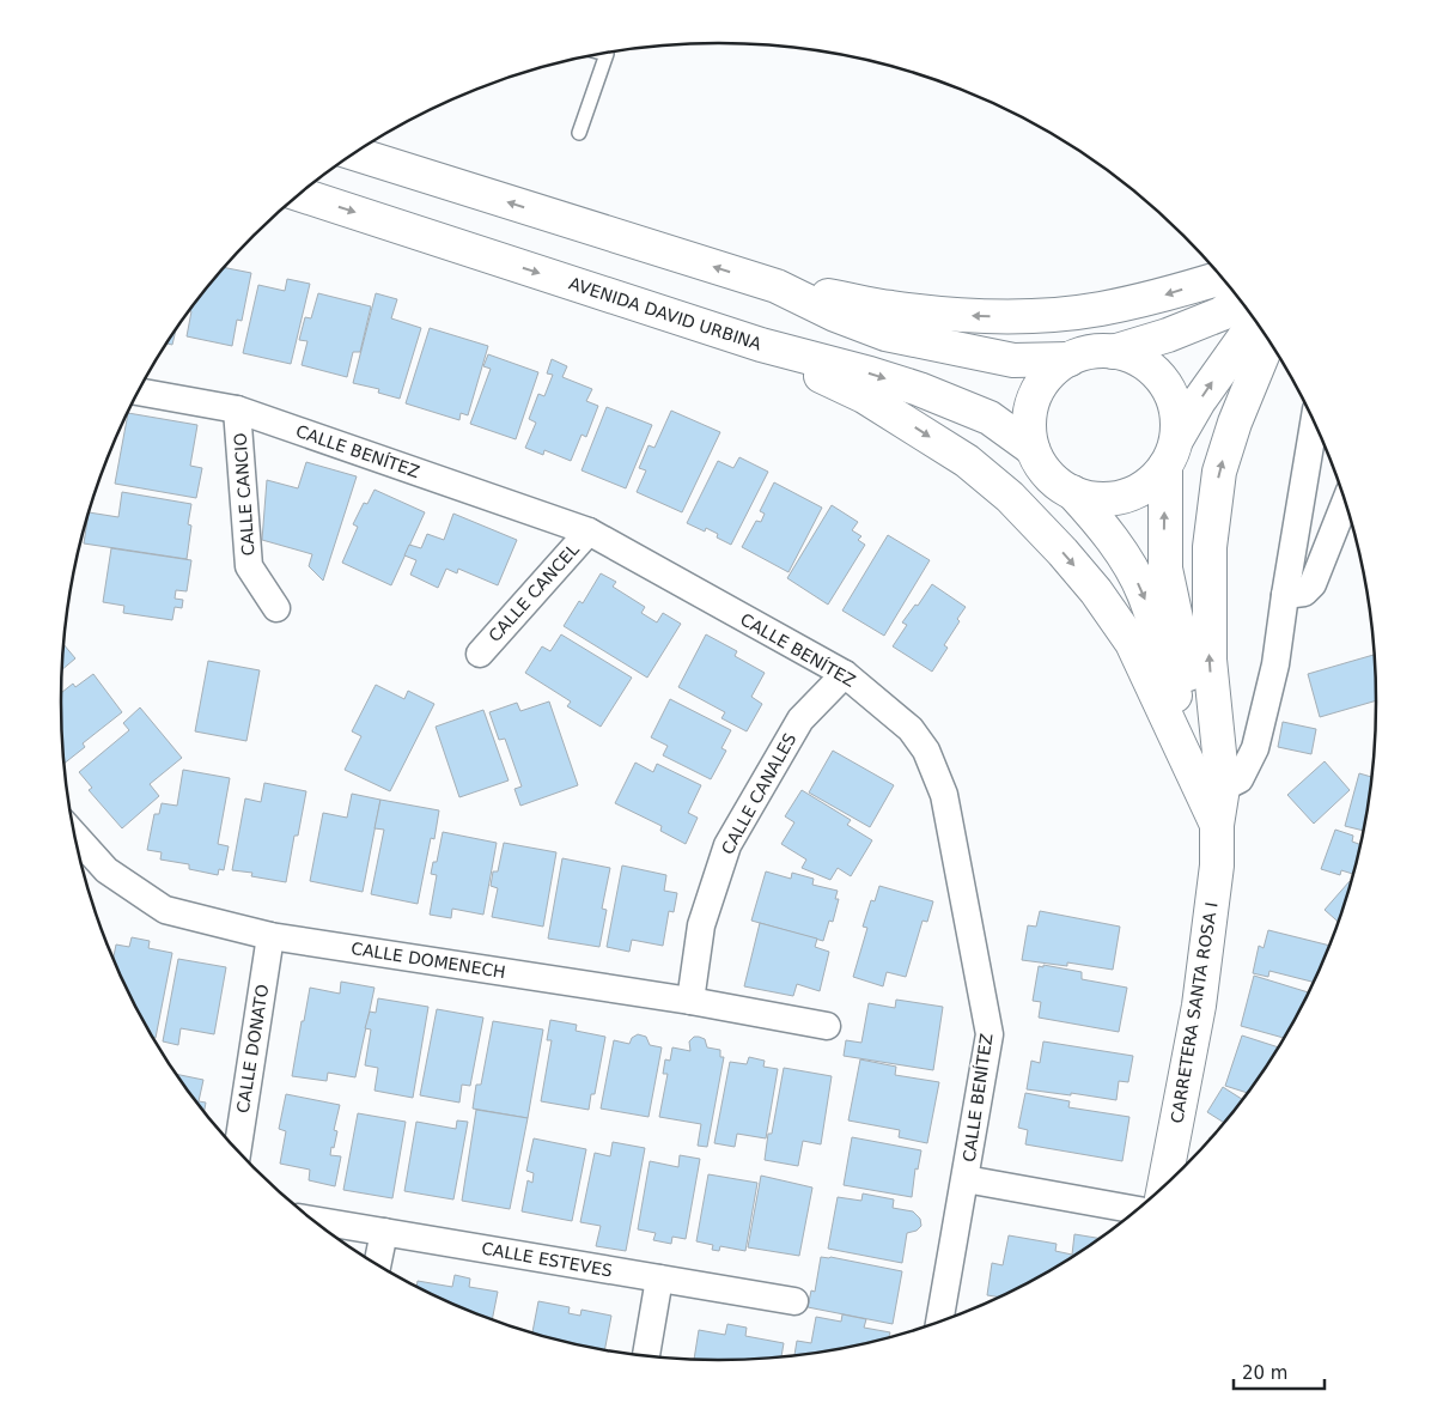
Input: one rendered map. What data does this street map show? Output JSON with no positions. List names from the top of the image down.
{
  "streets": {
    "street": [
      "AVENIDA DAVID URBINA",
      "CALLE BENÍTEZ",
      "CALLE CANCIO",
      "CALLE CANCEL",
      "CALLE CANALES",
      "CALLE DOMENECH",
      "CARRETERA SANTA ROSA I",
      "CALLE DONATO",
      "CALLE ESTEVES"
    ]
  },
  "crossings": [
    ["AVENIDA DAVID URBINA", "CARRETERA SANTA ROSA I"],
    ["CALLE BENÍTEZ", "CALLE CANCIO"],
    ["CALLE BENÍTEZ", "CALLE CANCEL"],
    ["CALLE BENÍTEZ", "CALLE CANALES"],
    ["CALLE CANALES", "CALLE DOMENECH"],
    ["CALLE DOMENECH", "CALLE DONATO"]
  ],
  "scale_bar": "20 m"
}
